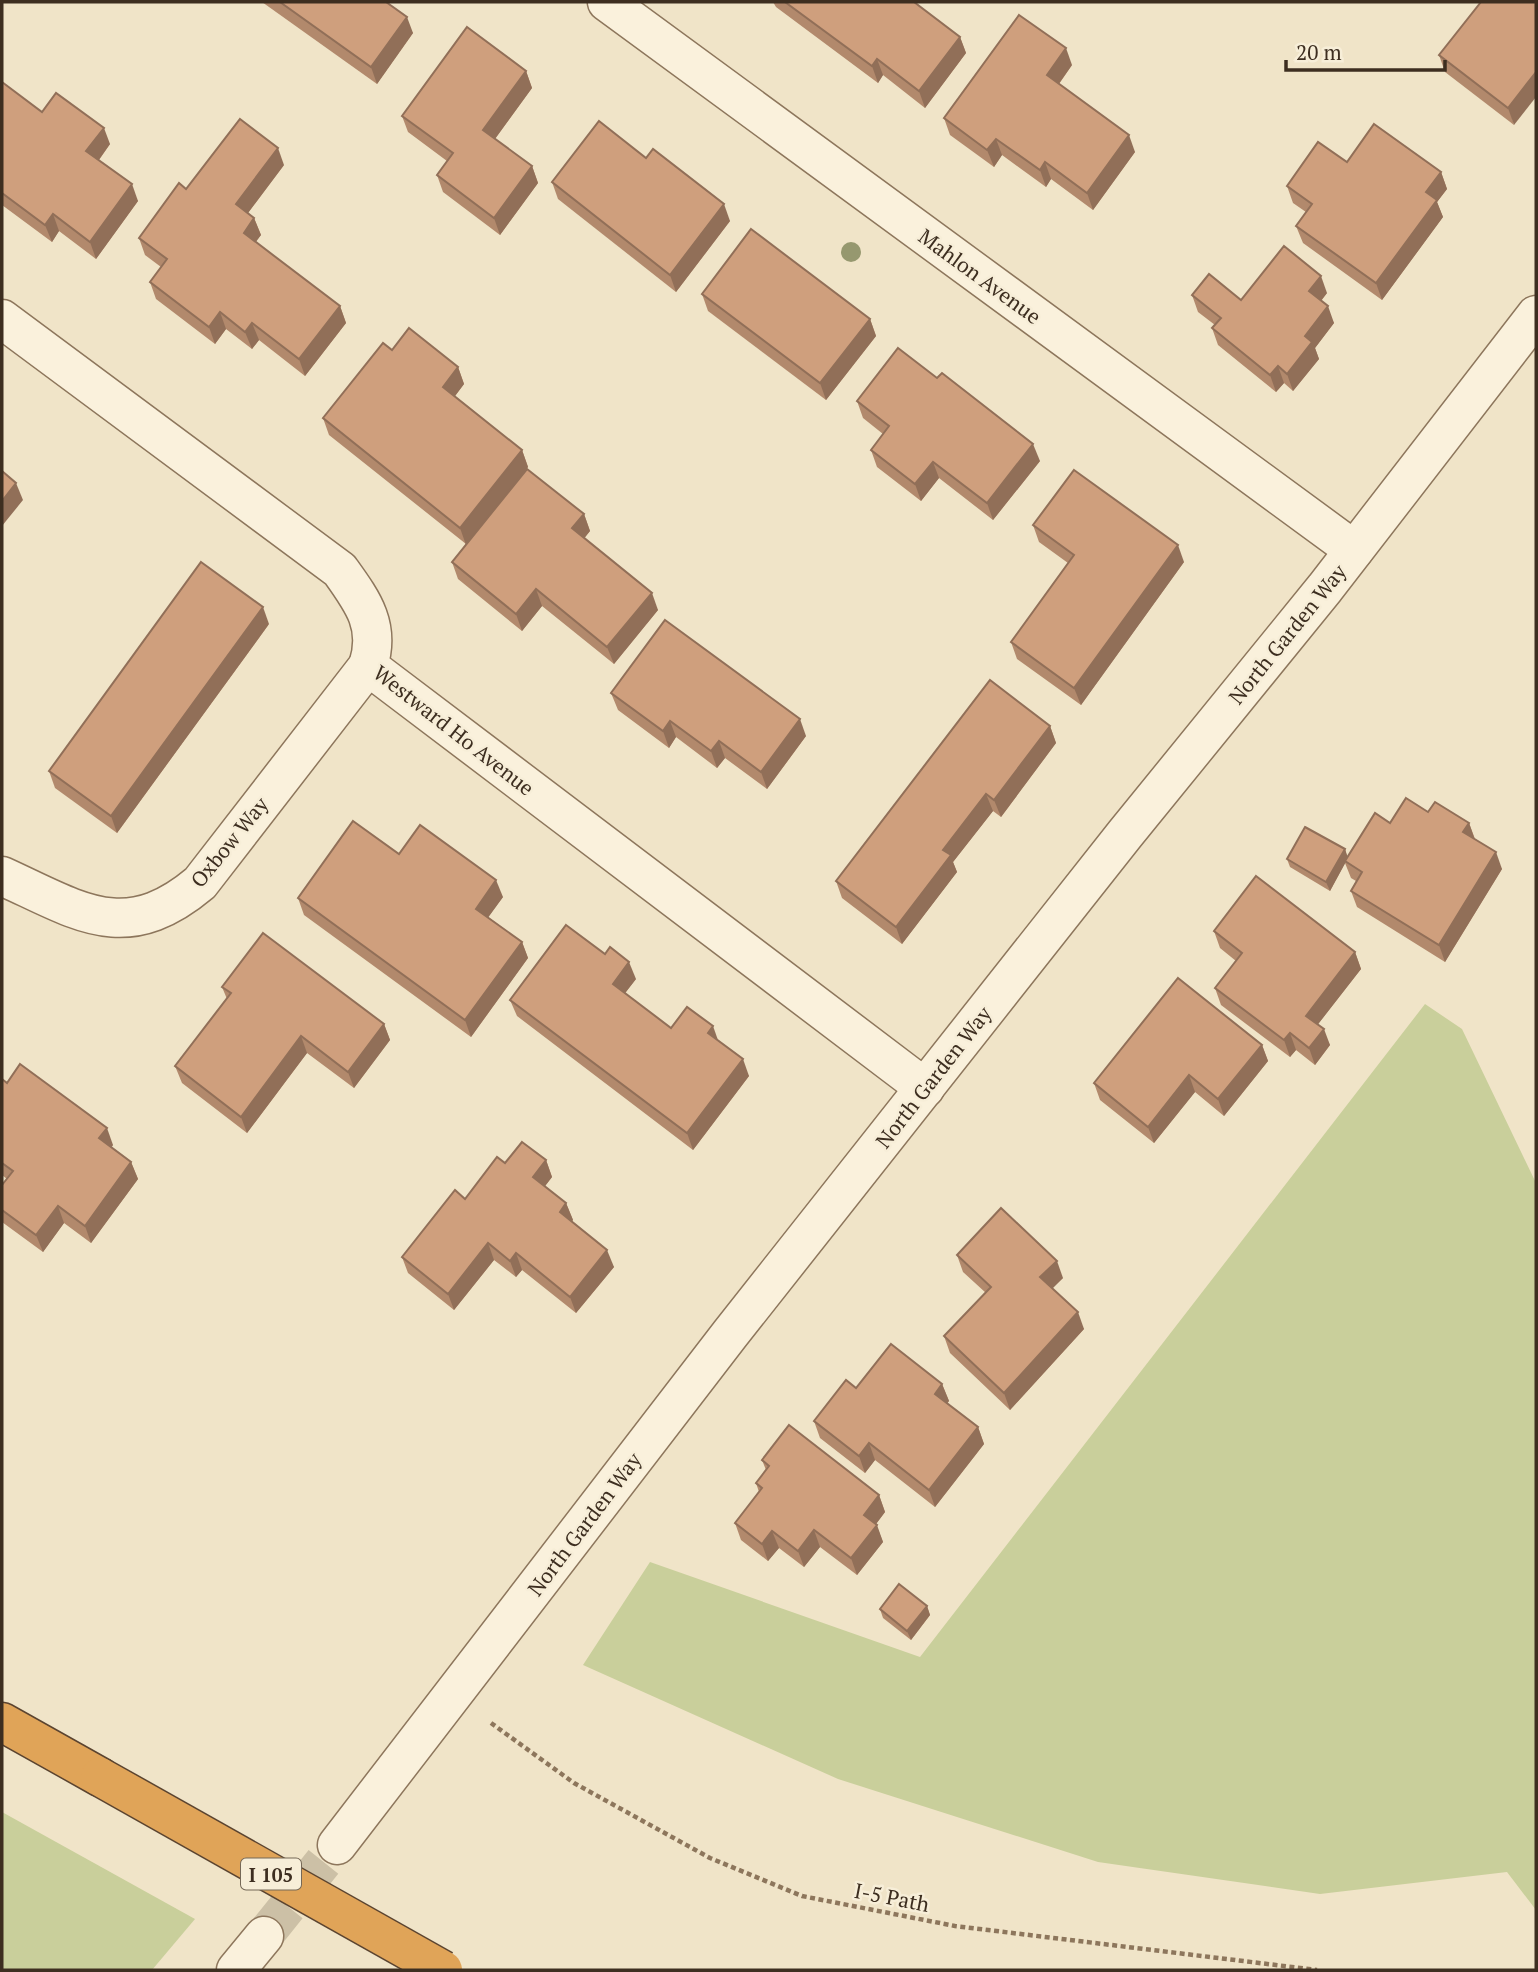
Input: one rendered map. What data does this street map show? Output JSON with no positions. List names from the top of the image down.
{
  "streets": {
    "highway": ["I 105"],
    "street": [
      "Mahlon Avenue",
      "North Garden Way",
      "Westward Ho Avenue",
      "Oxbow Way"
    ],
    "path": ["I-5 Path"]
  },
  "crossings": [
    ["Mahlon Avenue", "North Garden Way"],
    ["North Garden Way", "Westward Ho Avenue"],
    ["Westward Ho Avenue", "Oxbow Way"]
  ],
  "scale_bar": "20 m"
}
